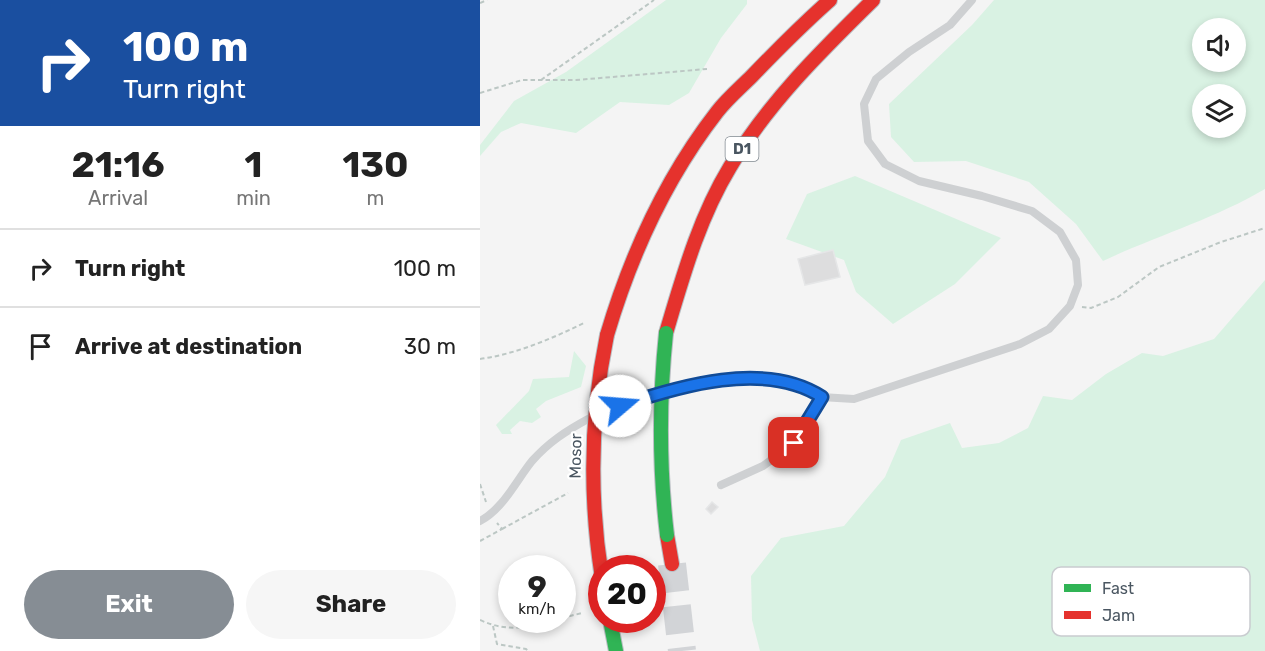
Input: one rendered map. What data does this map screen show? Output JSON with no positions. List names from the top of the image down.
{
  "streets": {
    "highway": ["D1", "Mosor"]
  },
  "legend": ["Fast", "Jam"],
  "page": {
    "turn": ["100 m", "Turn right"],
    "eta": [
      "21:16",
      "Arrival",
      "1",
      "min",
      "130",
      "m"
    ],
    "list": [
      {
        "name": "Turn right",
        "value": "100 m"
      },
      {
        "name": "Arrive at destination",
        "value": "30 m"
      }
    ],
    "speed": "9 km/h",
    "limit": "20",
    "buttons": ["Exit", "Share"]
  }
}
